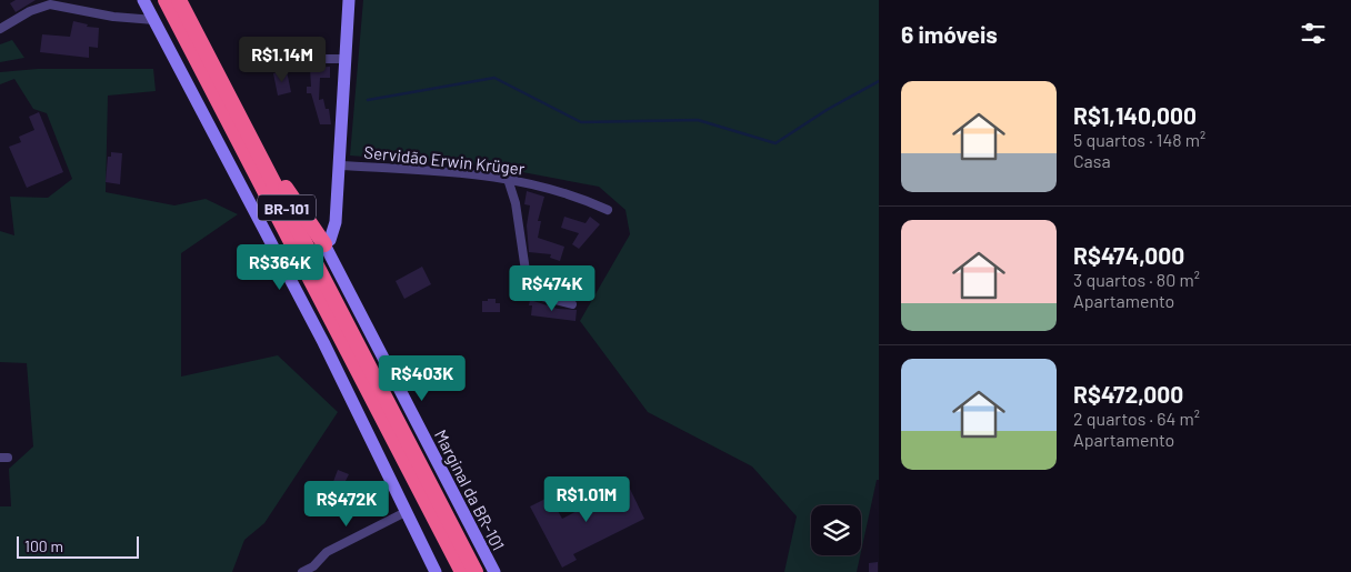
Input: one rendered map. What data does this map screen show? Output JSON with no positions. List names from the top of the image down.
{
  "streets": {
    "highway": ["BR-101"],
    "main road": ["Marginal da BR-101"],
    "street": ["Servidão Erwin Krüger"]
  },
  "scale_bar": "100 m",
  "page": {
    "heading": "6 imóveis",
    "price": [
      "R$1.14M",
      "R$364K",
      "R$474K",
      "R$403K",
      "R$1.01M",
      "R$472K"
    ],
    "list": [
      {
        "name": "R$1,140,000",
        "note": "5 quartos · 148 m² · Casa"
      },
      {
        "name": "R$474,000",
        "note": "3 quartos · 80 m² · Apartamento"
      },
      {
        "name": "R$472,000",
        "note": "2 quartos · 64 m² · Apartamento"
      }
    ],
    "scale": "100 m"
  }
}
